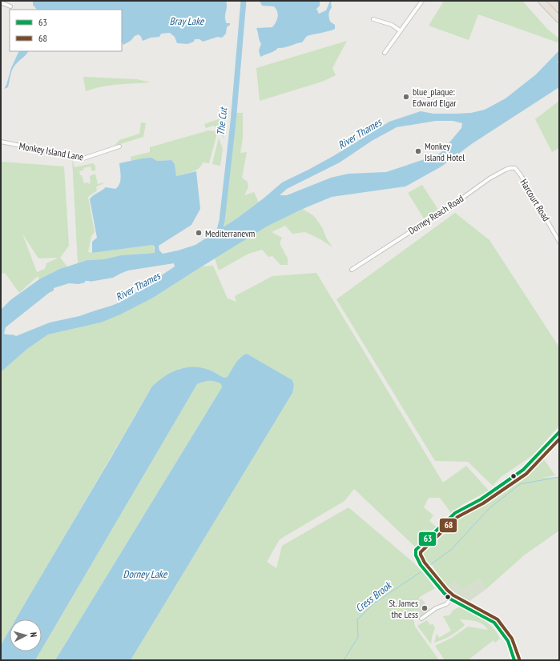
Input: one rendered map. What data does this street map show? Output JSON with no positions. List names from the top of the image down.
{
  "streets": {
    "street": ["Monkey Island Lane", "Harcourt Road", "Dorney Reach Road"]
  },
  "crossings": [
    ["Harcourt Road", "Dorney Reach Road"]
  ],
  "water": [
    "Bray Lake",
    "The Cut",
    "River Thames",
    "Dorney Lake",
    "Cress Brook"
  ],
  "places": [
    "blue_plaque: Edward Elgar",
    "Monkey Island Hotel",
    "Mediterranevm",
    "St. James the Less"
  ],
  "lines": ["transit line 63", "transit line 68"],
  "legend": ["63", "68"],
  "north": "right"
}
